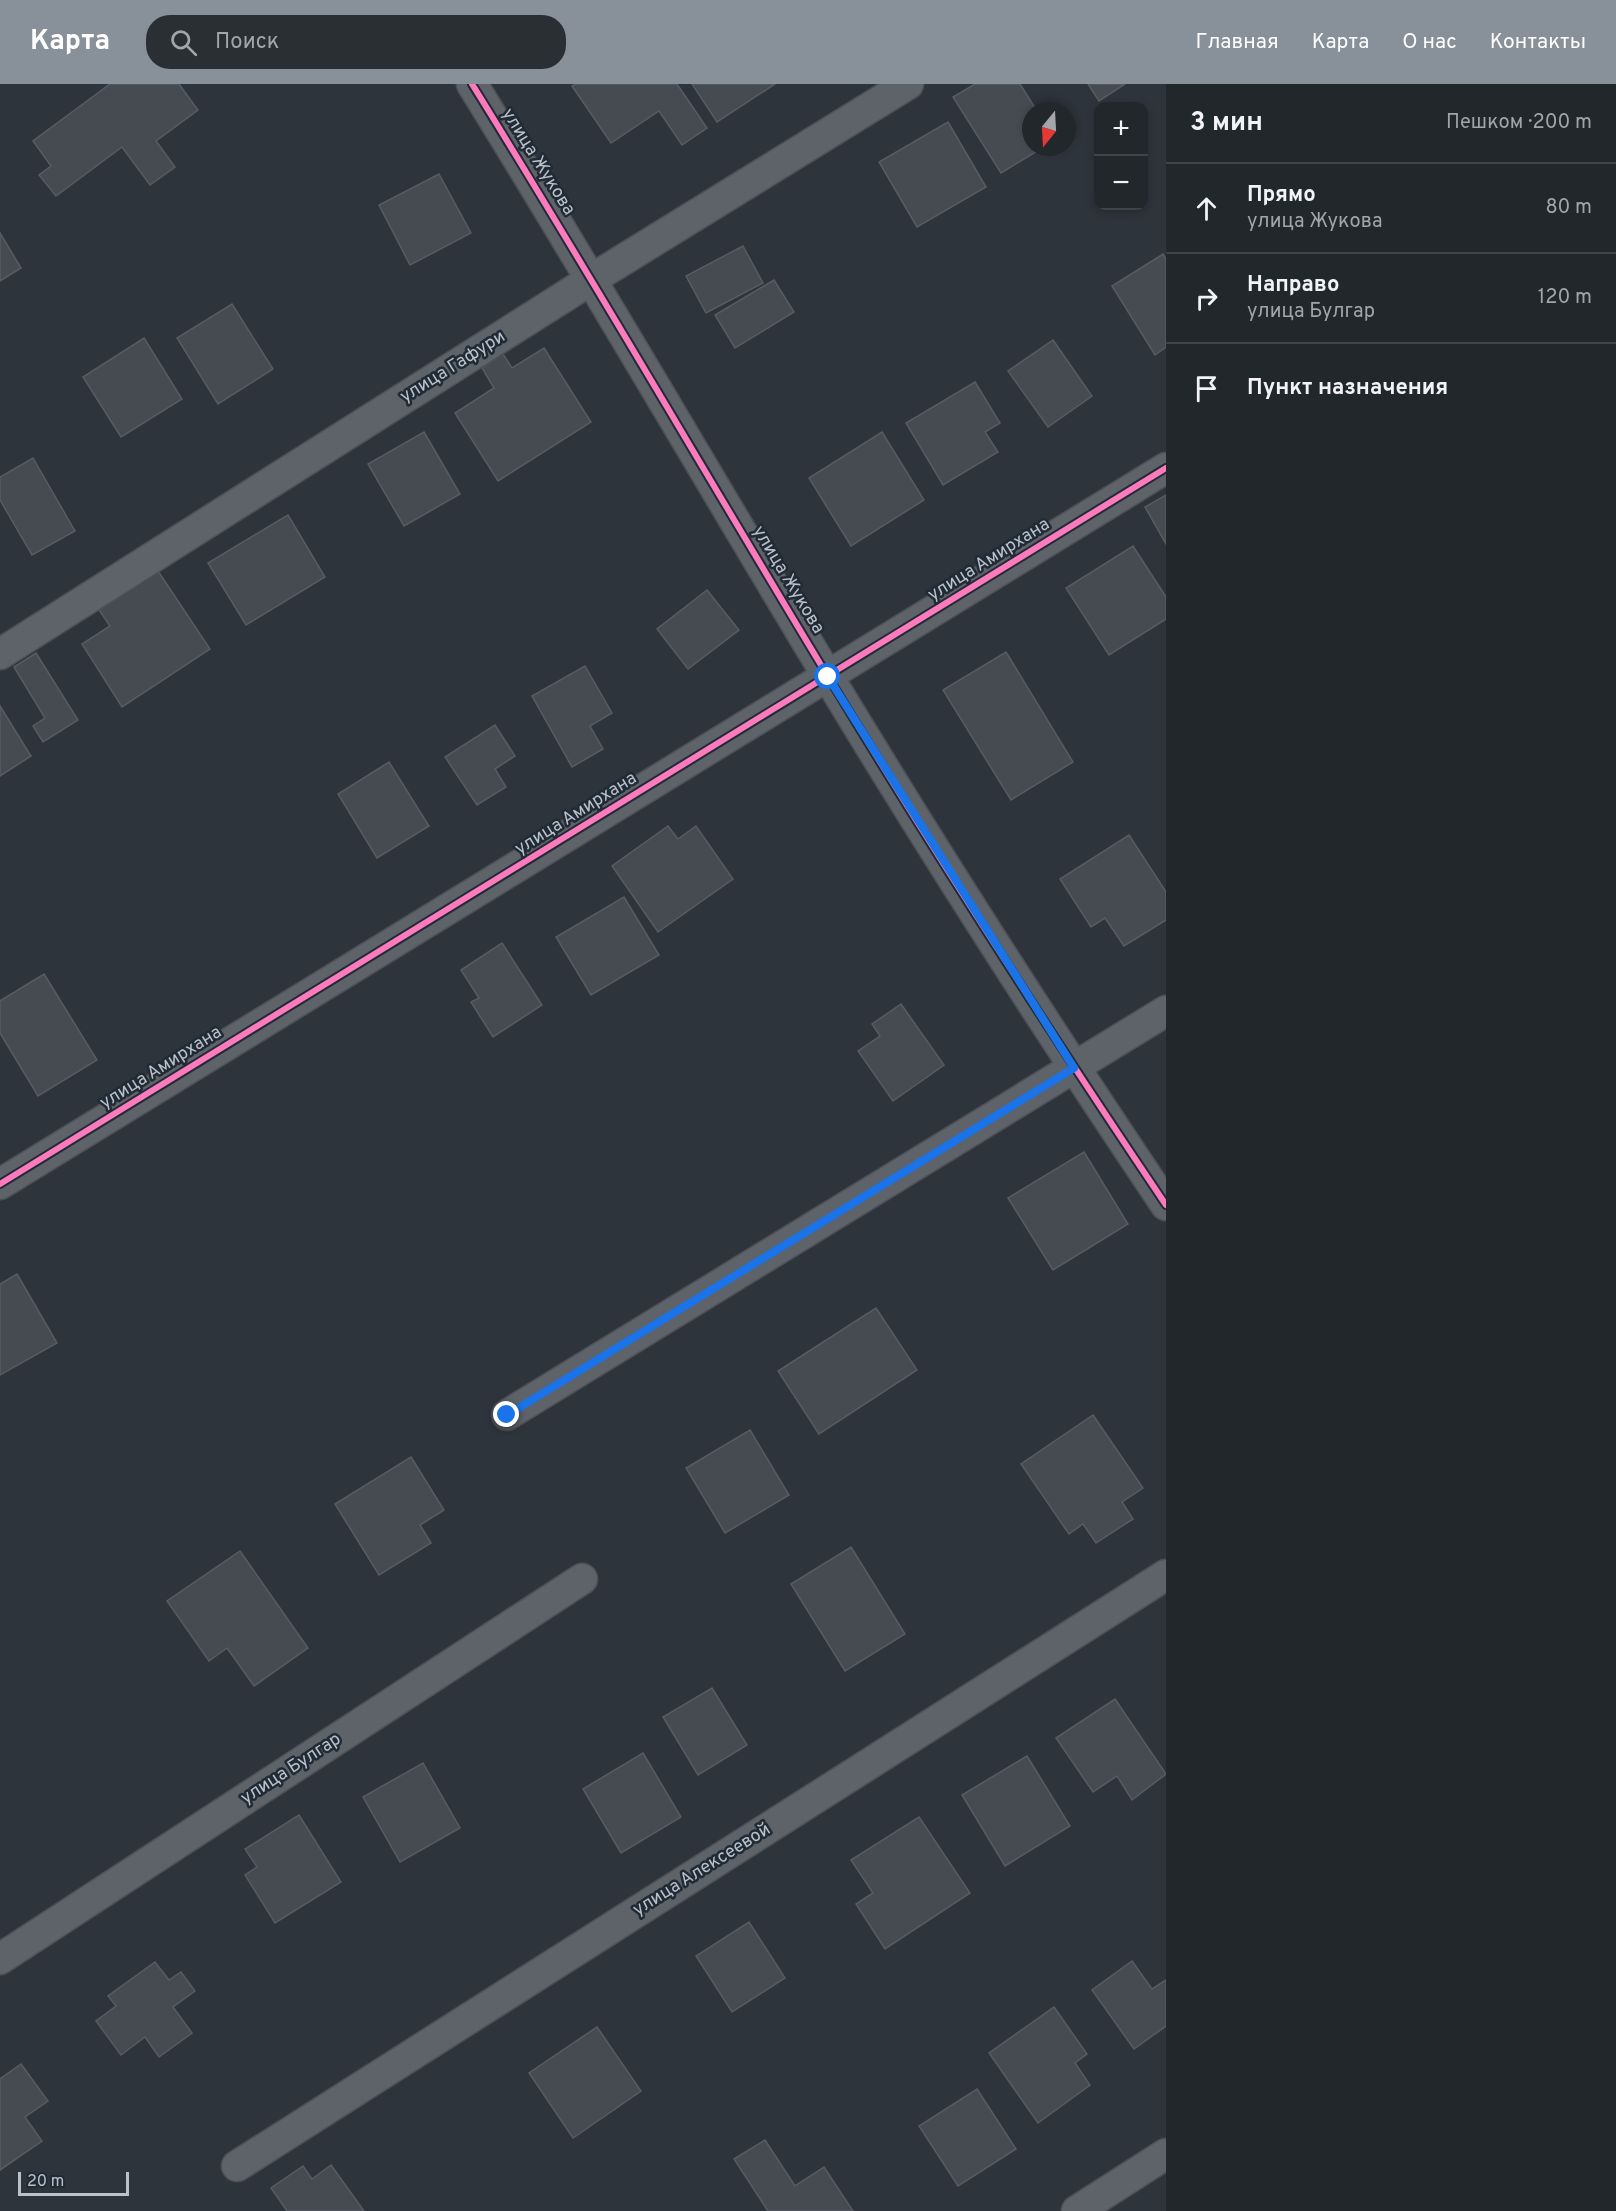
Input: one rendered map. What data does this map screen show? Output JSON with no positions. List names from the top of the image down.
{
  "streets": {
    "street": [
      "улица Жукова",
      "улица Гафури",
      "улица Амирхана",
      "улица Булгар",
      "улица Алексеевой"
    ]
  },
  "crossings": [
    ["улица Жукова", "улица Гафури"],
    ["улица Жукова", "улица Амирхана"]
  ],
  "scale_bar": "20 m",
  "north": "bottom",
  "page": {
    "header": "Карта",
    "search": "Поиск",
    "nav": [
      "Главная",
      "Карта",
      "О нас",
      "Контакты"
    ],
    "heading": ["3 мин", "Пешком · 200 m"],
    "map_buttons": ["+", "−"],
    "list": [
      ["Прямо", "улица Жукова", "80 m"],
      ["Направо", "улица Булгар", "120 m"],
      "Пункт назначения"
    ],
    "scale": "20 m"
  }
}
